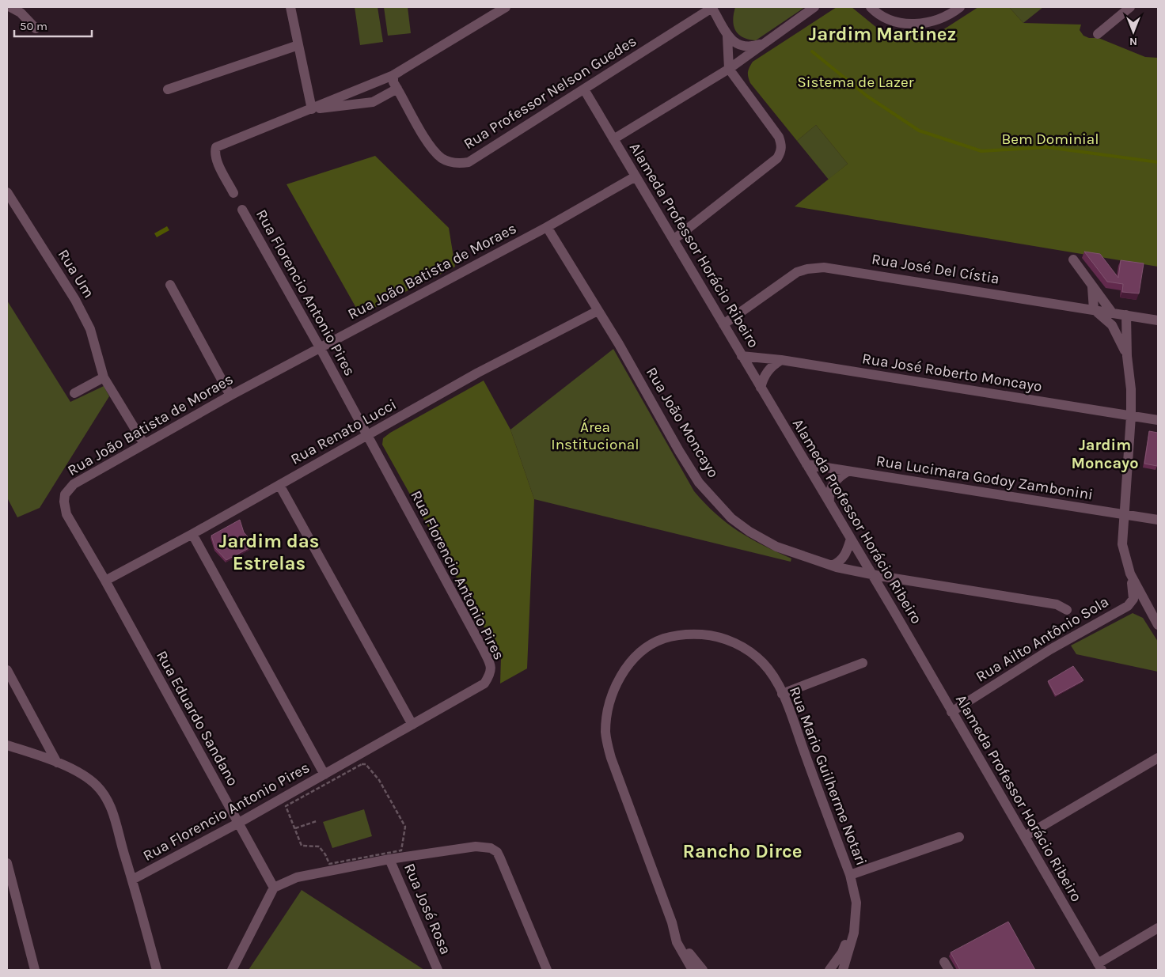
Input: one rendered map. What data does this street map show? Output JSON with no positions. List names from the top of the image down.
{
  "streets": {
    "street": [
      "Rua Professor Nelson Guedes",
      "Alameda Professor Horácio Ribeiro",
      "Rua José Del Cístia",
      "Rua João Batista de Moraes",
      "Rua Um",
      "Rua Florencio Antonio Pires",
      "Rua José Roberto Moncayo",
      "Rua João Moncayo",
      "Rua Renato Lucci",
      "Rua Lucimara Godoy Zambonini",
      "Rua Ailto Antônio Sola",
      "Rua Eduardo Sandano",
      "Rua Mario Guilherme Notari",
      "Rua José Rosa"
    ]
  },
  "crossings": [
    ["Rua Professor Nelson Guedes", "Alameda Professor Horácio Ribeiro"],
    ["Alameda Professor Horácio Ribeiro", "Rua José Del Cístia"],
    ["Alameda Professor Horácio Ribeiro", "Rua João Batista de Moraes"],
    ["Alameda Professor Horácio Ribeiro", "Rua José Roberto Moncayo"],
    ["Alameda Professor Horácio Ribeiro", "Rua João Moncayo"],
    ["Alameda Professor Horácio Ribeiro", "Rua Lucimara Godoy Zambonini"],
    ["Alameda Professor Horácio Ribeiro", "Rua Ailto Antônio Sola"],
    ["Rua João Batista de Moraes", "Rua Um"],
    ["Rua João Batista de Moraes", "Rua Florencio Antonio Pires"],
    ["Rua João Batista de Moraes", "Rua João Moncayo"],
    ["Rua João Batista de Moraes", "Rua Eduardo Sandano"],
    ["Rua Florencio Antonio Pires", "Rua Renato Lucci"],
    ["Rua Florencio Antonio Pires", "Rua Eduardo Sandano"],
    ["Rua João Moncayo", "Rua Renato Lucci"],
    ["Rua Renato Lucci", "Rua Eduardo Sandano"]
  ],
  "districts": [
    "Jardim Martinez",
    "Jardim Moncayo",
    "Jardim das Estrelas",
    "Rancho Dirce"
  ],
  "parks": ["Sistema de Lazer", "Bem Dominial", "Área Institucional"],
  "scale_bar": "50 m",
  "north": "bottom"
}
